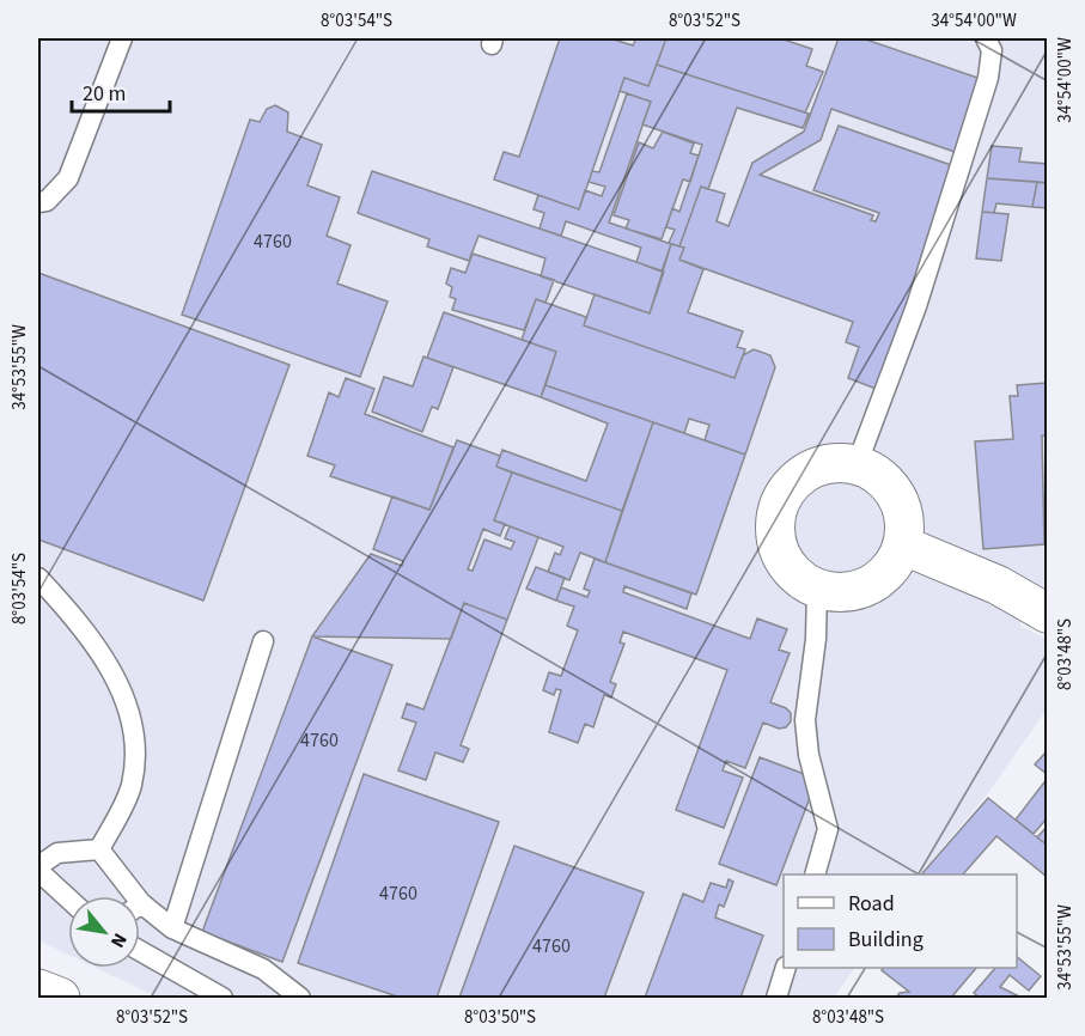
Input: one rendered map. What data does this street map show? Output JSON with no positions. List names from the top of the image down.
{
  "house_numbers": [
    "4760",
    "4760",
    "4760",
    "4760"
  ],
  "legend": ["Road", "Building"],
  "scale_bar": "20 m",
  "north": "bottom right",
  "coordinates": [
    "8°03'54\"S",
    "8°03'52\"S",
    "34°54'00\"W",
    "34°53'55\"W",
    "8°03'48\"S",
    "8°03'50\"S"
  ]
}
